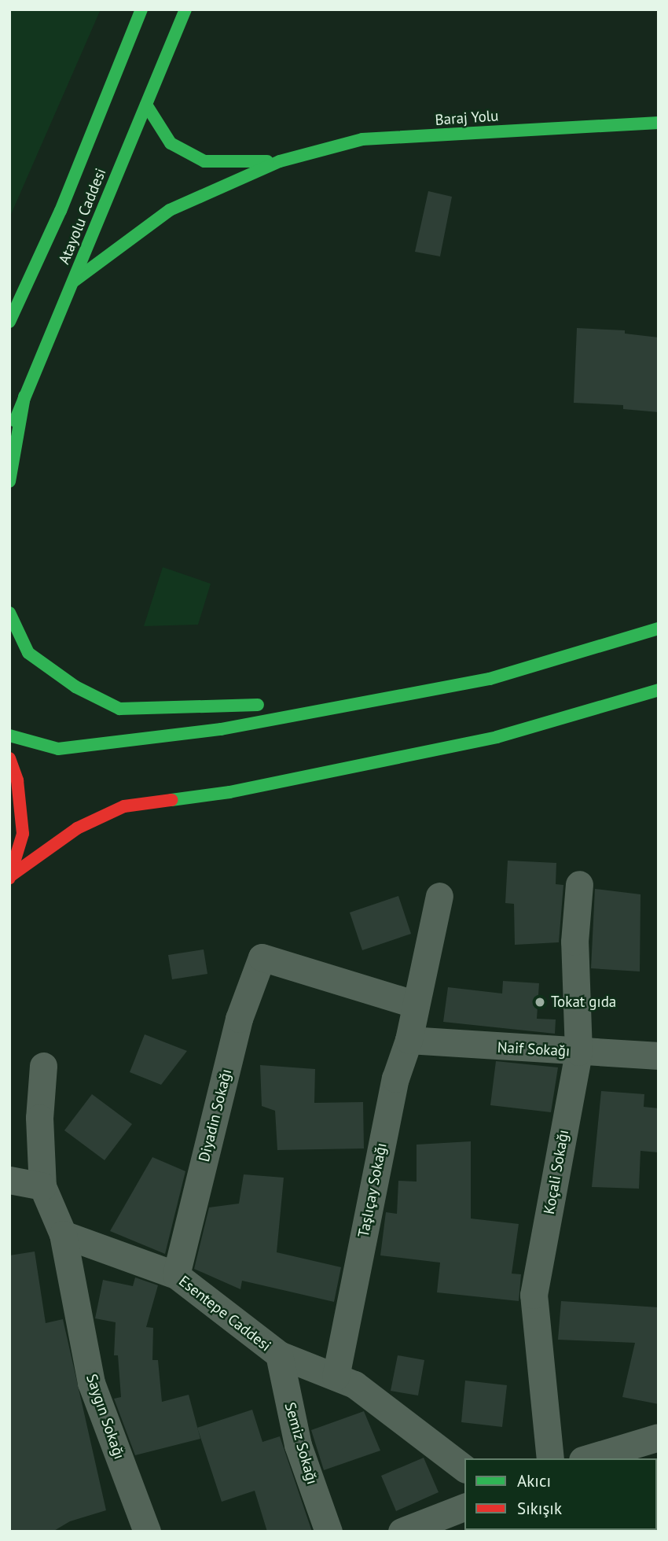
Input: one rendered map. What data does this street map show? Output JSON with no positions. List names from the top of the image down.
{
  "streets": {
    "main road": ["Baraj Yolu", "Atayolu Caddesi"],
    "street": [
      "Naif Sokağı",
      "Diyadin Sokağı",
      "Koçali Sokağı",
      "Taşlıçay Sokağı",
      "Esentepe Caddesi",
      "Saygın Sokağı",
      "Semiz Sokağı"
    ]
  },
  "crossings": [
    ["Baraj Yolu", "Atayolu Caddesi"],
    ["Naif Sokağı", "Koçali Sokağı"],
    ["Naif Sokağı", "Taşlıçay Sokağı"],
    ["Diyadin Sokağı", "Taşlıçay Sokağı"],
    ["Diyadin Sokağı", "Esentepe Caddesi"],
    ["Taşlıçay Sokağı", "Esentepe Caddesi"],
    ["Esentepe Caddesi", "Saygın Sokağı"],
    ["Esentepe Caddesi", "Semiz Sokağı"]
  ],
  "places": ["Tokat gıda"],
  "legend": ["Akıcı", "Sıkışık"]
}
